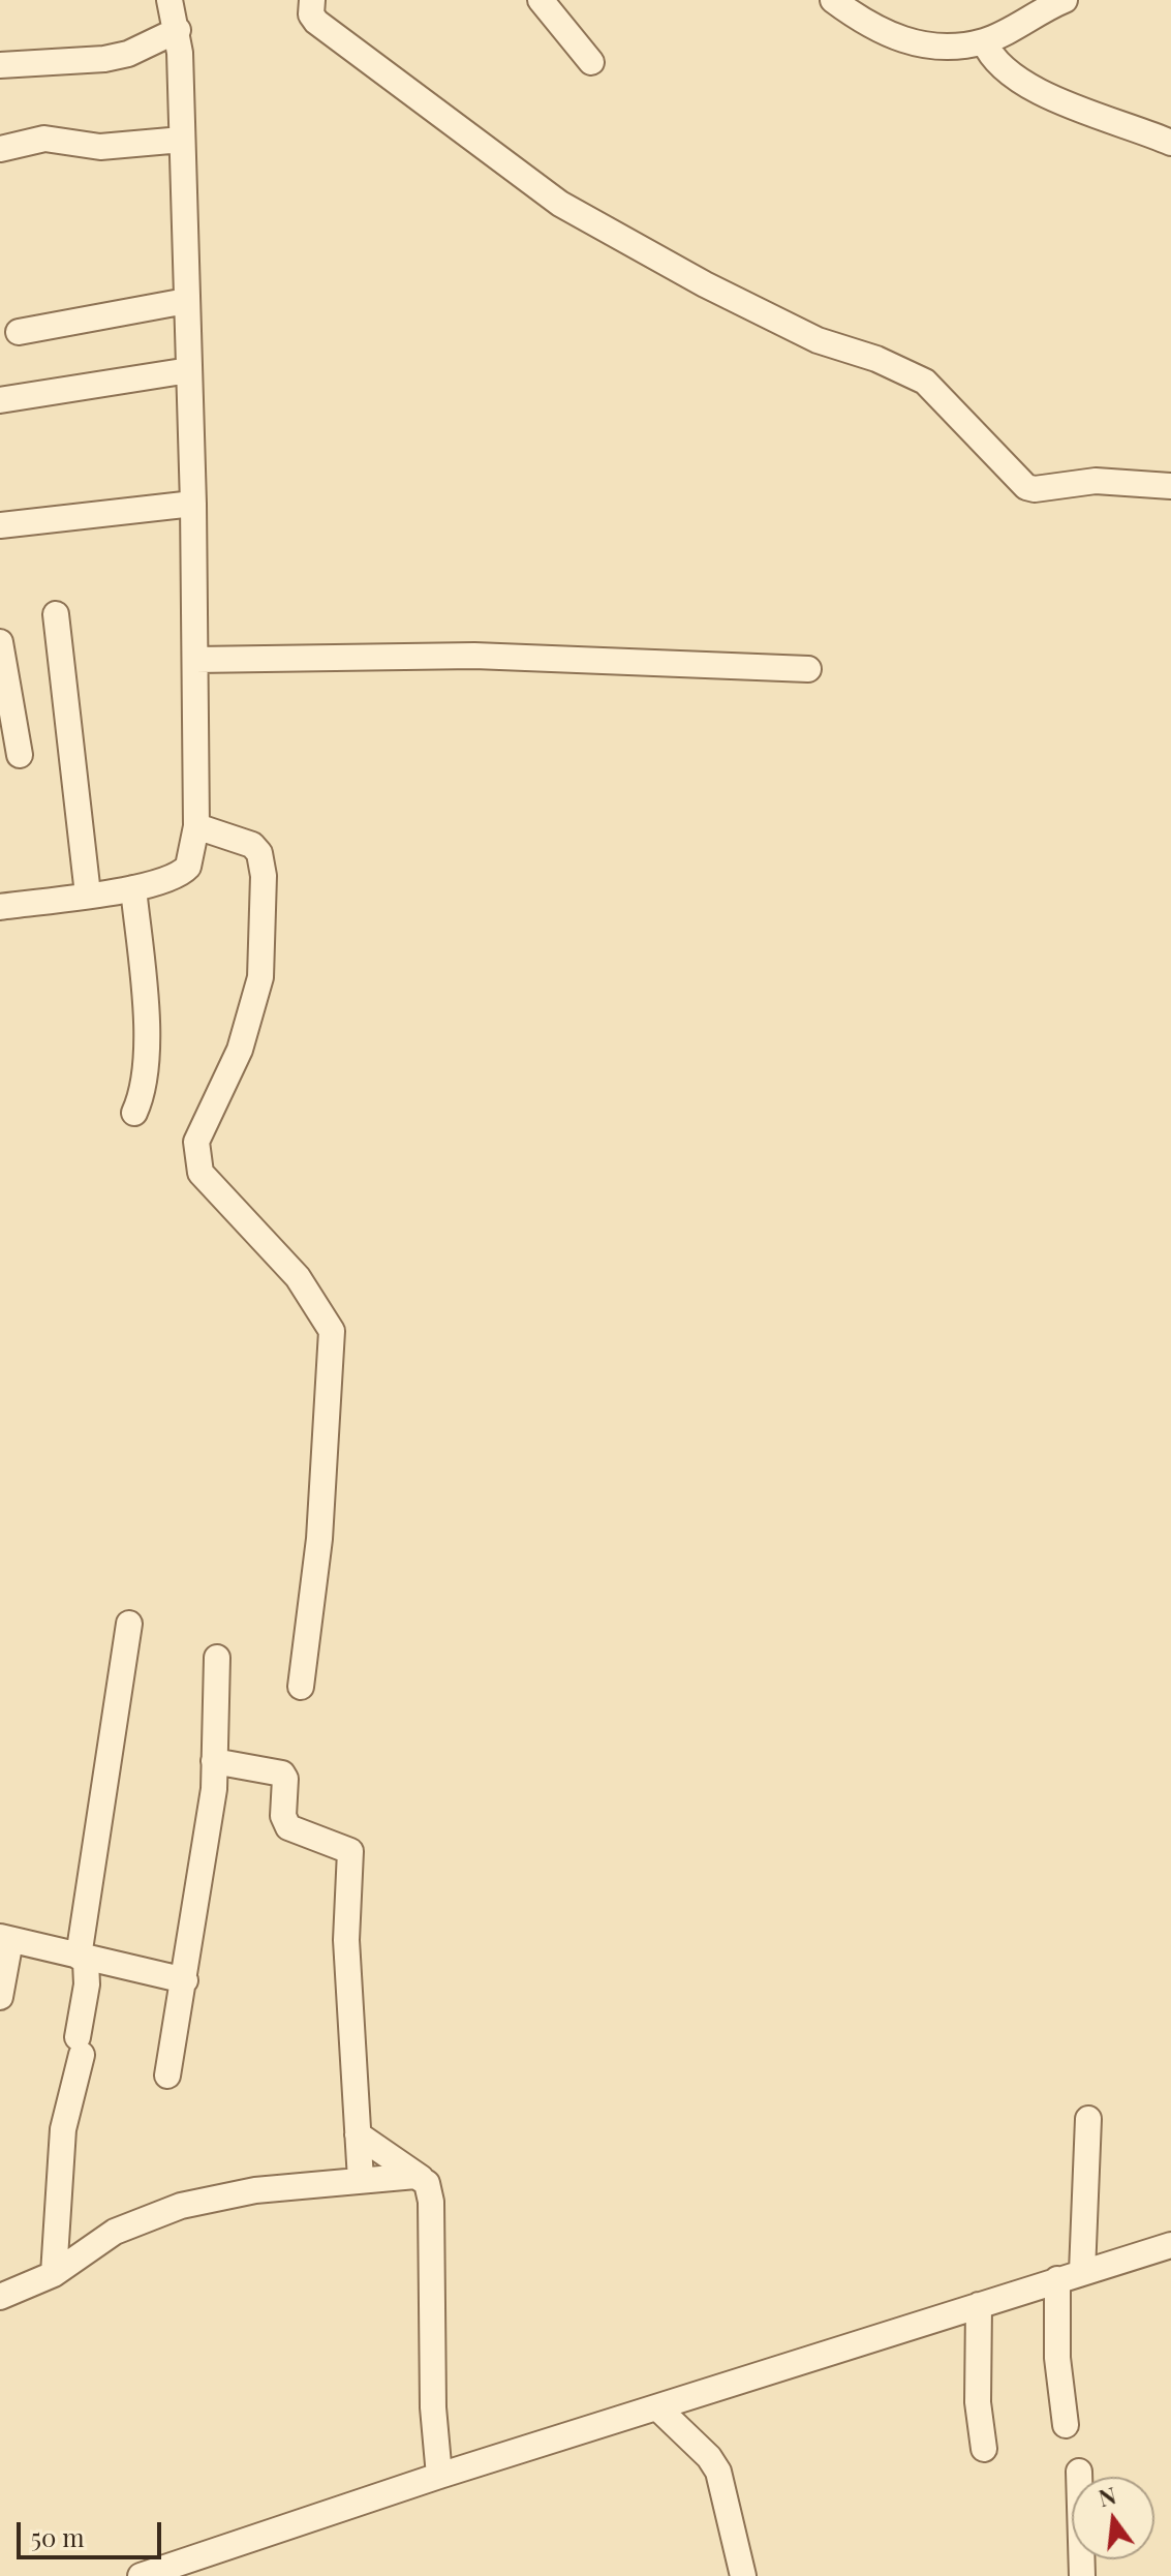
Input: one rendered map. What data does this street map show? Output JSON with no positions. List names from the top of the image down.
{
  "scale_bar": "50 m",
  "north": "top"
}
